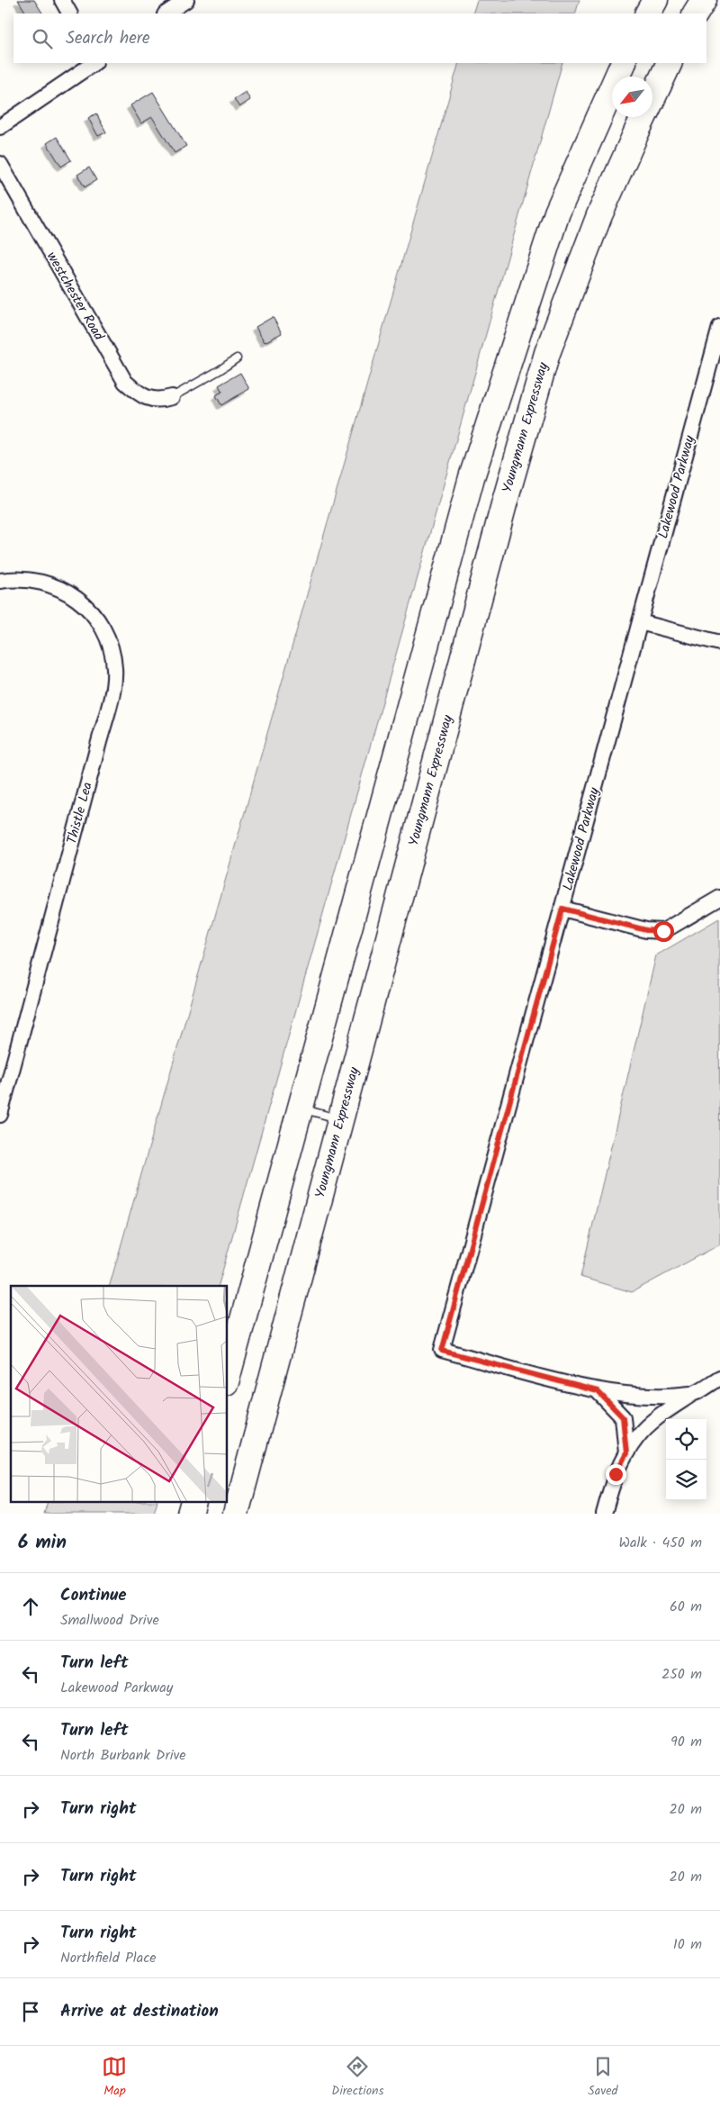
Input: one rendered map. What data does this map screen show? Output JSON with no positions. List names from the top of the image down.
{
  "streets": {
    "highway": ["Youngmann Expressway"],
    "street": ["westchester Road", "Lakewood Parkway", "Thistle Lea"]
  },
  "north": "bottom left",
  "page": {
    "search": "Search here",
    "heading": ["6 min", "Walk · 450 m"],
    "list": [
      ["Continue", "Smallwood Drive", "60 m"],
      ["Turn left", "Lakewood Parkway", "250 m"],
      ["Turn left", "North Burbank Drive", "90 m"],
      ["Turn right", "20 m"],
      ["Turn right", "20 m"],
      ["Turn right", "Northfield Place", "10 m"],
      "Arrive at destination"
    ],
    "nav": ["Map", "Directions", "Saved"]
  }
}
